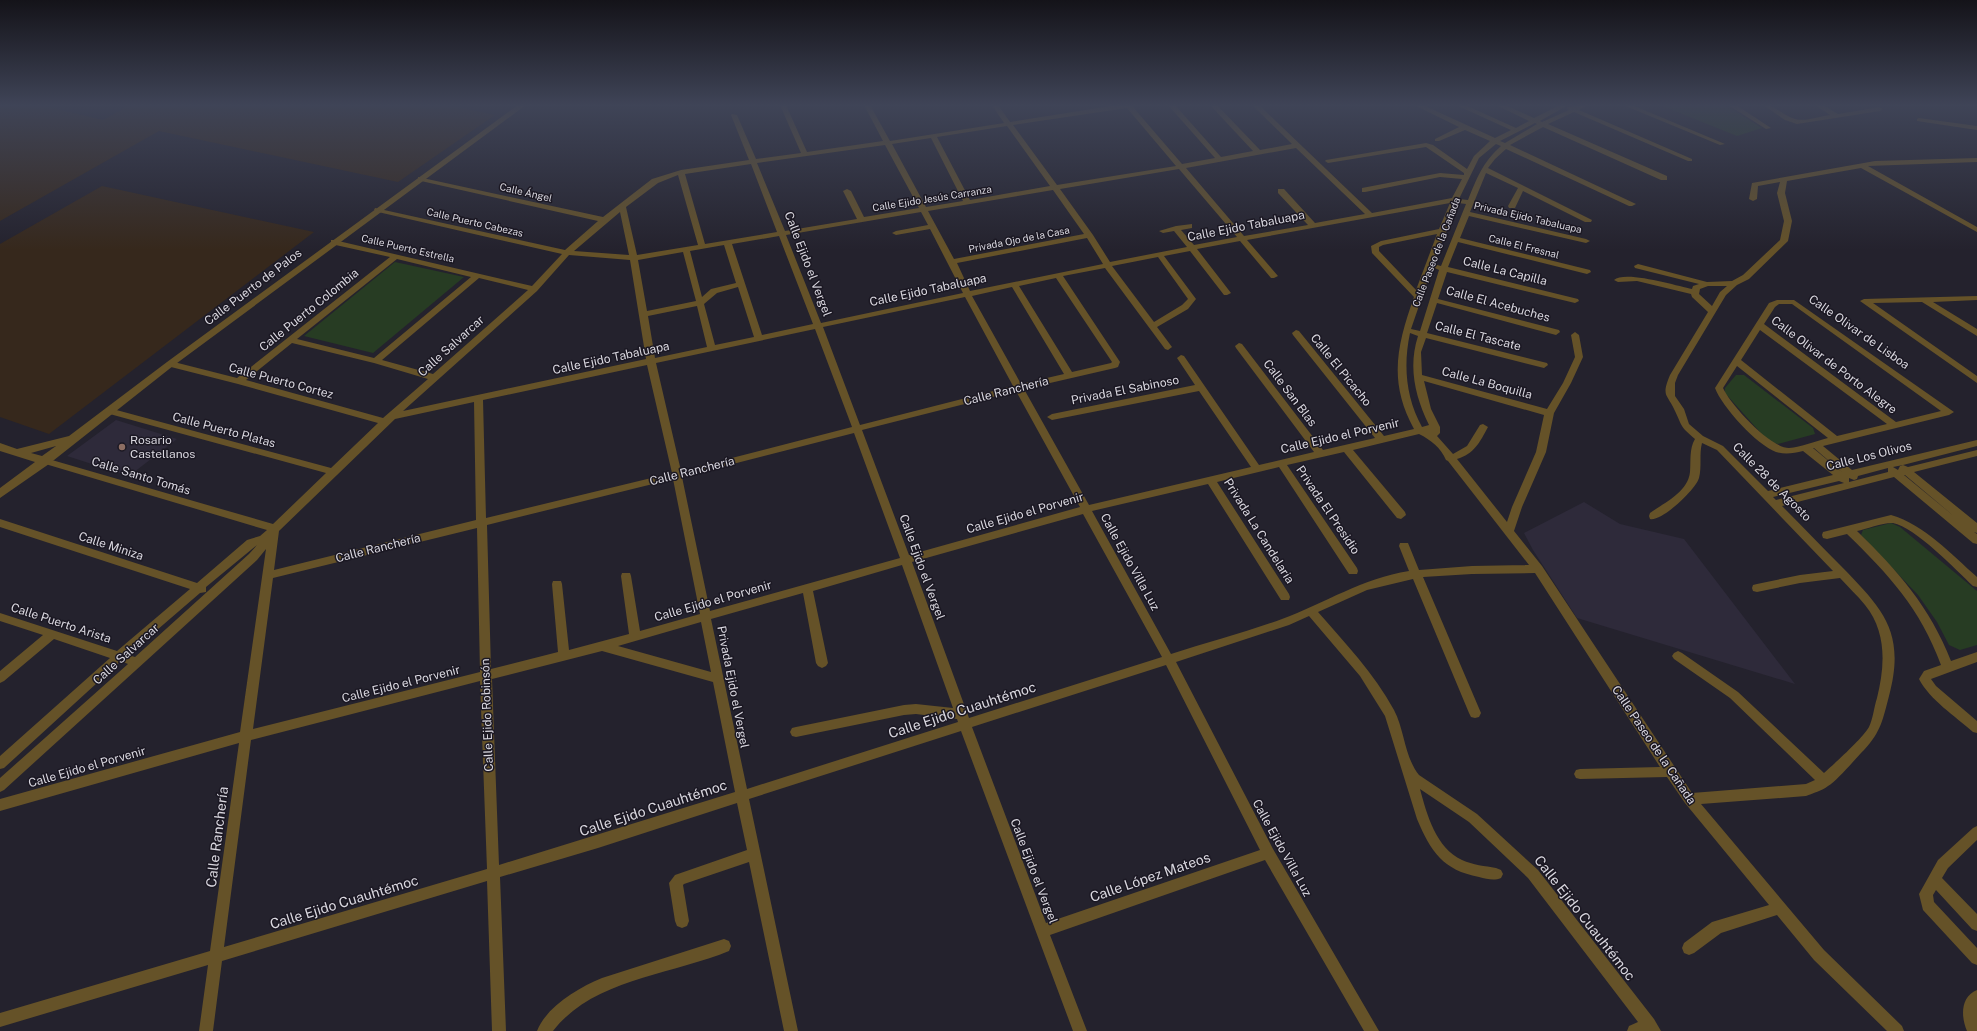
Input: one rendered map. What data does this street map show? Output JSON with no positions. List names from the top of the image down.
{
  "streets": {
    "street": [
      "Calle Ángel",
      "Calle Ejido Jesús Carranza",
      "Privada Ejido Tabaluapa",
      "Calle Puerto Cabezas",
      "Calle Ejido Tabaluapa",
      "Privada Ojo de la Casa",
      "Calle El Fresnal",
      "Calle Puerto Estrella",
      "Calle Paseo de la Cañada",
      "Calle Ejido el Vergel",
      "Calle La Capilla",
      "Calle Puerto de Palos",
      "Calle El Acebuches",
      "Calle Puerto Colombia",
      "Calle Olivar de Lisboa",
      "Calle El Tascate",
      "Calle Salvarcar",
      "Calle Olivar de Porto Alegre",
      "Calle El Picacho",
      "Calle Puerto Cortez",
      "Calle La Boquilla",
      "Privada El Sabinoso",
      "Calle Ranchería",
      "Calle San Blas",
      "Calle Puerto Platas",
      "Calle Ejido el Porvenir",
      "Calle Los Olivos",
      "Calle Santo Tomás",
      "Calle 28 de Agosto",
      "Privada El Presidio",
      "Privada La Candelaria",
      "Calle Miniza",
      "Calle Ejido Villa Luz",
      "Calle Puerto Arista",
      "Privada Ejido el Vergel",
      "Calle Ejido Cuauhtémoc",
      "Calle Ejido Robinsón",
      "Calle López Mateos"
    ]
  },
  "crossings": [
    ["Calle Ángel", "Calle Puerto de Palos"],
    ["Calle Ángel", "Calle Salvarcar"],
    ["Calle Ejido Jesús Carranza", "Calle Puerto Cabezas"],
    ["Calle Ejido Jesús Carranza", "Calle Ejido el Vergel"],
    ["Calle Ejido Jesús Carranza", "Calle Salvarcar"],
    ["Calle Ejido Jesús Carranza", "Calle Ejido Villa Luz"],
    ["Calle Ejido Jesús Carranza", "Privada Ejido el Vergel"],
    ["Privada Ejido Tabaluapa", "Calle Paseo de la Cañada"],
    ["Calle Puerto Cabezas", "Calle Puerto de Palos"],
    ["Calle Puerto Cabezas", "Calle Salvarcar"],
    ["Calle Ejido Tabaluapa", "Calle Paseo de la Cañada"],
    ["Calle Ejido Tabaluapa", "Calle Ejido el Vergel"],
    ["Calle Ejido Tabaluapa", "Calle Salvarcar"],
    ["Calle Ejido Tabaluapa", "Calle Puerto Cortez"],
    ["Calle Ejido Tabaluapa", "Calle Ranchería"],
    ["Calle Ejido Tabaluapa", "Calle Ejido Villa Luz"],
    ["Calle Ejido Tabaluapa", "Privada Ejido el Vergel"],
    ["Calle Ejido Tabaluapa", "Calle Ejido Robinsón"],
    ["Privada Ojo de la Casa", "Calle Ejido Villa Luz"],
    ["Calle El Fresnal", "Calle Paseo de la Cañada"],
    ["Calle Puerto Estrella", "Calle Puerto de Palos"],
    ["Calle Puerto Estrella", "Calle Puerto Colombia"],
    ["Calle Puerto Estrella", "Calle Salvarcar"],
    ["Calle Paseo de la Cañada", "Calle La Capilla"],
    ["Calle Paseo de la Cañada", "Calle El Acebuches"],
    ["Calle Paseo de la Cañada", "Calle El Tascate"],
    ["Calle Paseo de la Cañada", "Calle La Boquilla"],
    ["Calle Paseo de la Cañada", "Calle Ejido el Porvenir"],
    ["Calle Paseo de la Cañada", "Calle 28 de Agosto"],
    ["Calle Paseo de la Cañada", "Calle Ejido Cuauhtémoc"],
    ["Calle Ejido el Vergel", "Calle Salvarcar"],
    ["Calle Ejido el Vergel", "Calle Ranchería"],
    ["Calle Ejido el Vergel", "Calle Ejido el Porvenir"],
    ["Calle Ejido el Vergel", "Calle Ejido Cuauhtémoc"],
    ["Calle Ejido el Vergel", "Calle López Mateos"],
    ["Calle Puerto de Palos", "Calle Puerto Cortez"],
    ["Calle Puerto de Palos", "Calle Puerto Platas"],
    ["Calle Puerto de Palos", "Calle Santo Tomás"],
    ["Calle Puerto Colombia", "Calle Puerto Cortez"],
    ["Calle Olivar de Lisboa", "Calle Olivar de Porto Alegre"],
    ["Calle Salvarcar", "Calle Puerto Cortez"],
    ["Calle Salvarcar", "Calle Ranchería"],
    ["Calle Salvarcar", "Calle Puerto Platas"],
    ["Calle Salvarcar", "Calle Santo Tomás"],
    ["Calle Salvarcar", "Calle Miniza"],
    ["Calle Salvarcar", "Calle Puerto Arista"],
    ["Calle Salvarcar", "Privada Ejido el Vergel"],
    ["Calle El Picacho", "Calle Ejido el Porvenir"],
    ["Privada El Sabinoso", "Calle Ejido el Porvenir"],
    ["Calle Ranchería", "Calle Ejido el Porvenir"],
    ["Calle Ranchería", "Calle Santo Tomás"],
    ["Calle Ranchería", "Calle Ejido Villa Luz"],
    ["Calle Ranchería", "Privada Ejido el Vergel"],
    ["Calle Ranchería", "Calle Ejido Cuauhtémoc"],
    ["Calle Ranchería", "Calle Ejido Robinsón"],
    ["Calle San Blas", "Calle Ejido el Porvenir"],
    ["Calle Ejido el Porvenir", "Privada El Presidio"],
    ["Calle Ejido el Porvenir", "Privada La Candelaria"],
    ["Calle Ejido el Porvenir", "Calle Ejido Villa Luz"],
    ["Calle Ejido el Porvenir", "Privada Ejido el Vergel"],
    ["Calle Ejido el Porvenir", "Calle Ejido Robinsón"],
    ["Calle Los Olivos", "Calle 28 de Agosto"],
    ["Calle Ejido Villa Luz", "Calle Ejido Cuauhtémoc"],
    ["Calle Ejido Villa Luz", "Calle López Mateos"],
    ["Privada Ejido el Vergel", "Calle Ejido Cuauhtémoc"],
    ["Calle Ejido Cuauhtémoc", "Calle Ejido Robinsón"]
  ],
  "places": ["Rosario Castellanos"]
}
